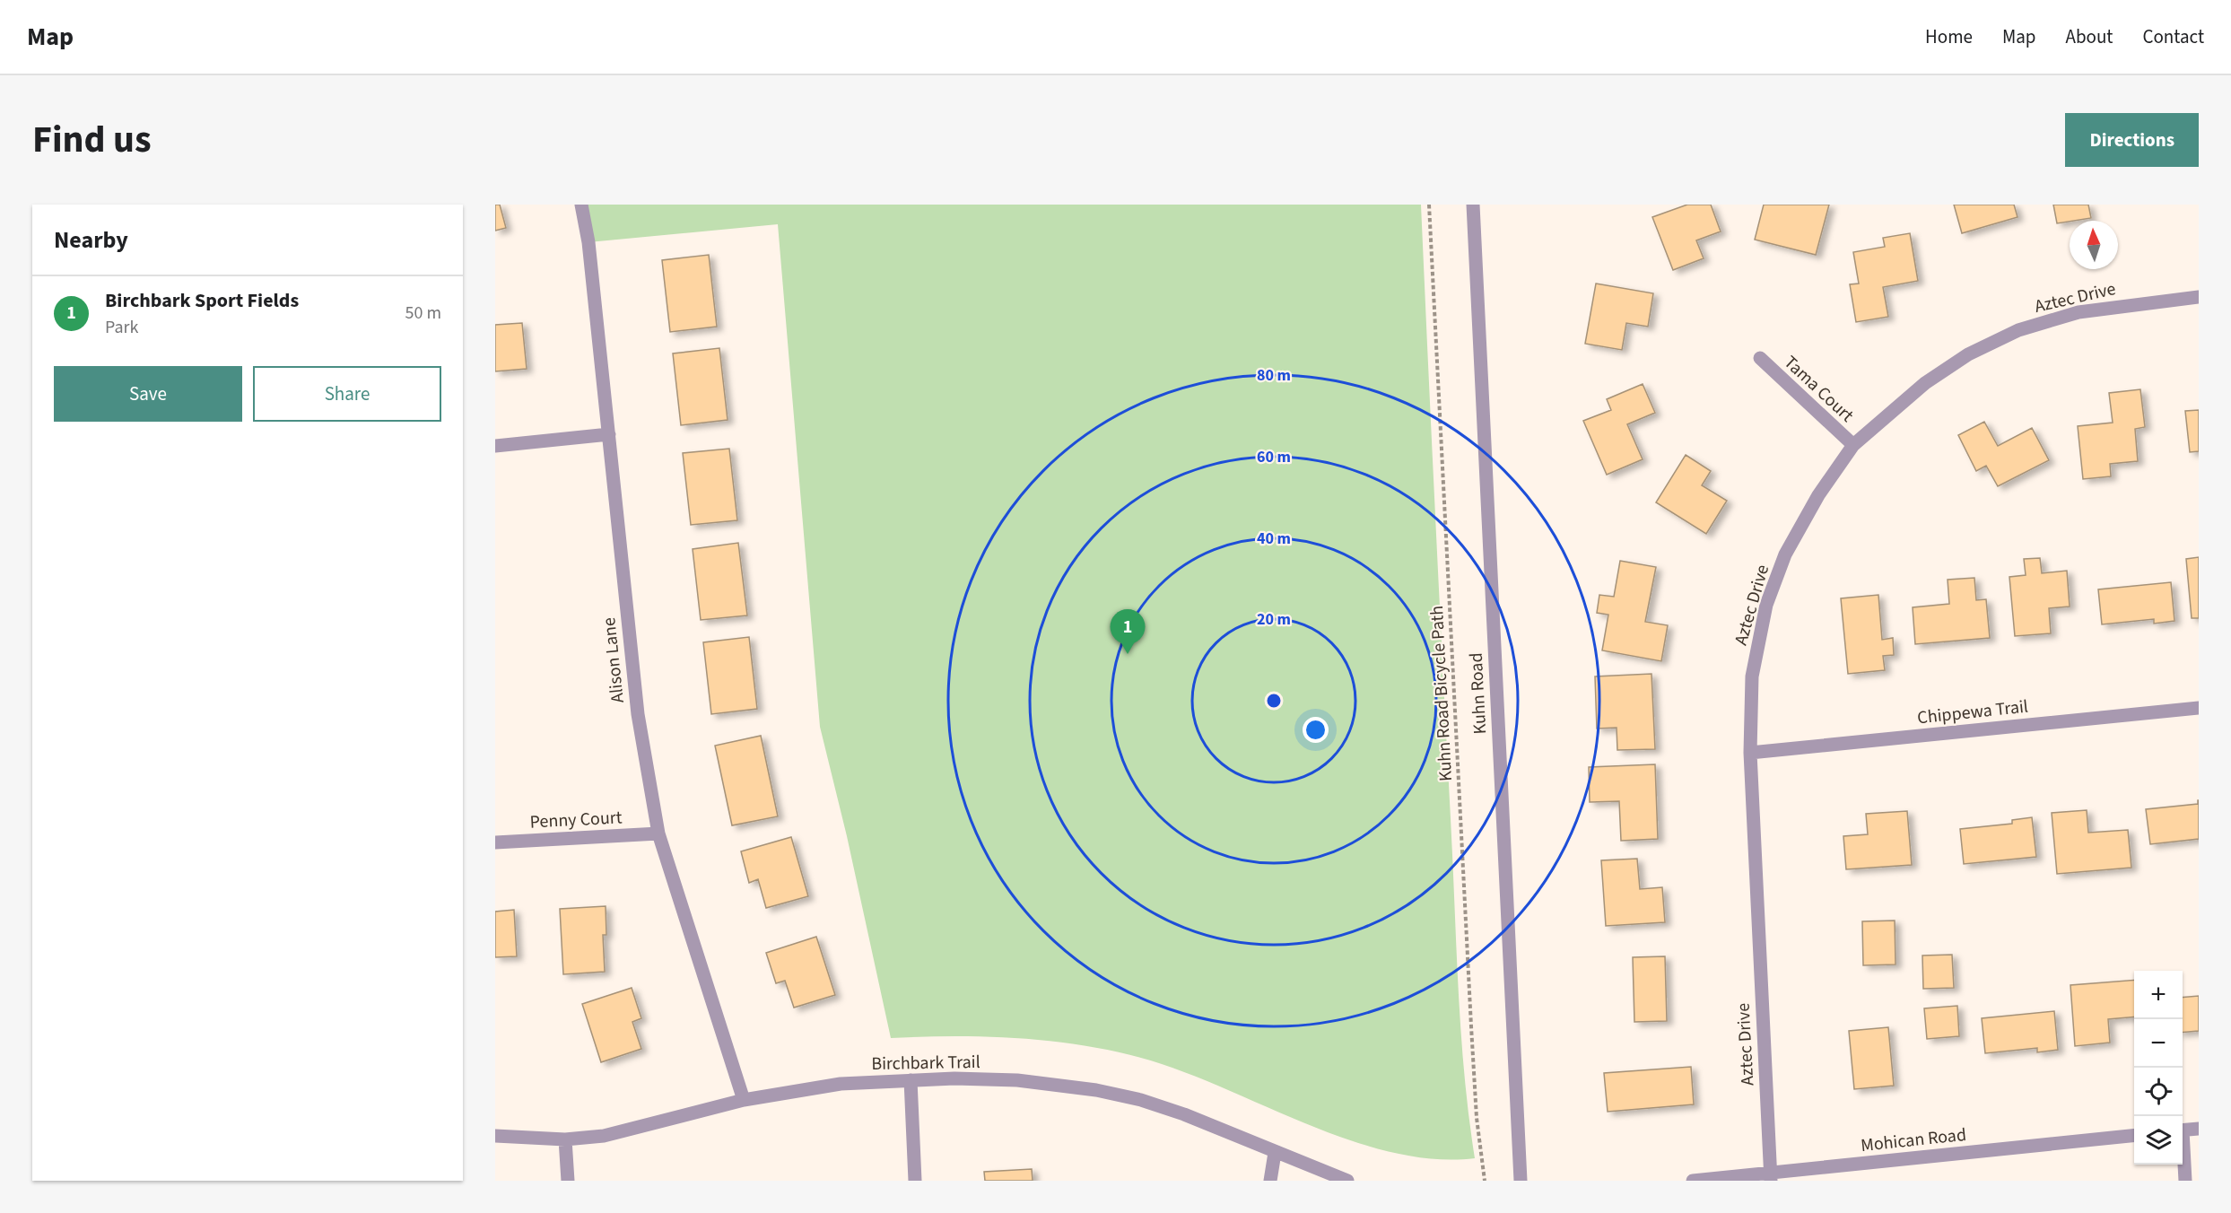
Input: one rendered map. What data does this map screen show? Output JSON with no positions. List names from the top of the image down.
{
  "streets": {
    "street": [
      "Aztec Drive",
      "Tama Court",
      "Alison Lane",
      "Kuhn Road",
      "Chippewa Trail",
      "Penny Court",
      "Birchbark Trail",
      "Mohican Road"
    ],
    "path": ["Kuhn Road Bicycle Path"]
  },
  "crossings": [
    ["Aztec Drive", "Tama Court"],
    ["Aztec Drive", "Chippewa Trail"],
    ["Aztec Drive", "Mohican Road"],
    ["Alison Lane", "Penny Court"],
    ["Alison Lane", "Birchbark Trail"]
  ],
  "north": "top",
  "page": {
    "header": "Map",
    "nav": [
      "Home",
      "Map",
      "About",
      "Contact"
    ],
    "title": "Find us",
    "buttons": [
      "Directions",
      ["Save", "Share"]
    ],
    "heading": "Nearby",
    "list": [
      {
        "mark": "1",
        "name": "Birchbark Sport Fields",
        "note": "Park",
        "value": "50 m"
      }
    ],
    "pins": "1",
    "map_buttons": ["+", "−"]
  },
  "rings": [
    "80 m",
    "60 m",
    "40 m",
    "20 m"
  ]
}
